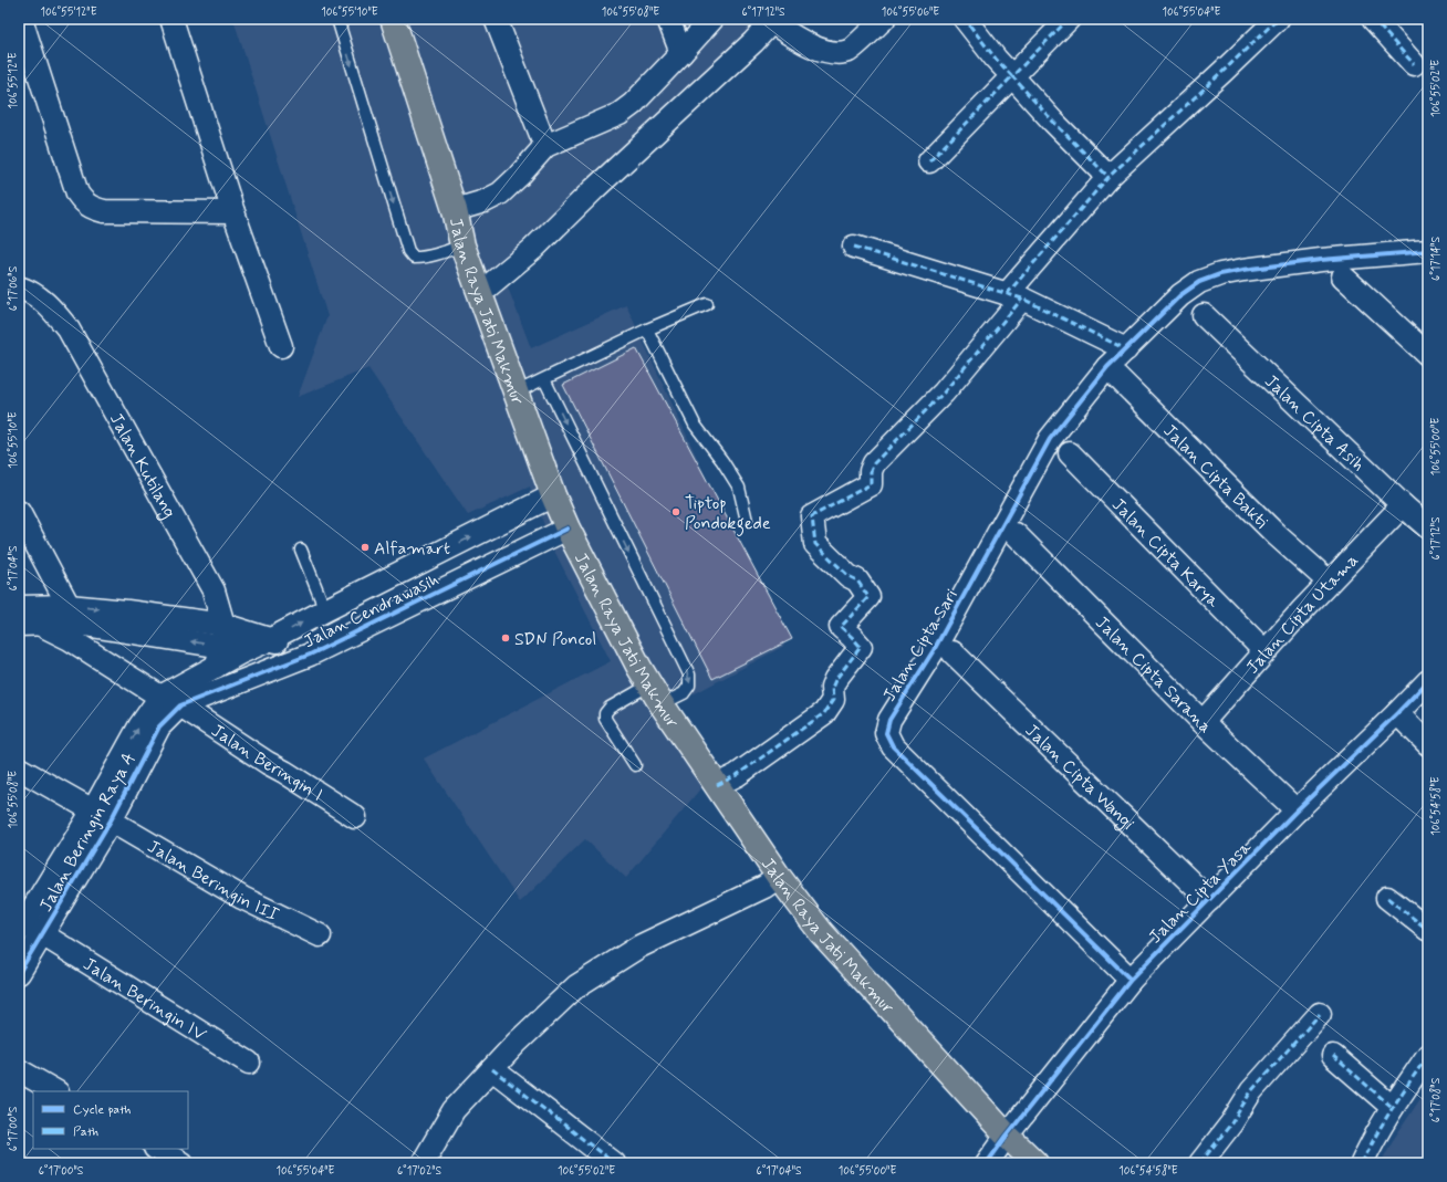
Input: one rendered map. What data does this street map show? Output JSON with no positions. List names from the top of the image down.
{
  "streets": {
    "main road": ["Jalan Raya Jati Makmur"],
    "street": [
      "Jalan Cipta Asih",
      "Jalan Kutilang",
      "Jalan Cipta Bakti",
      "Jalan Cipta Karya",
      "Jalan Cendrawasih",
      "Jalan Cipta Utama",
      "Jalan Cipta Sari",
      "Jalan Cipta Sarana",
      "Jalan Beringin I",
      "Jalan Cipta Wangi",
      "Jalan Beringin Raya A",
      "Jalan Beringin III",
      "Jalan Cipta Yasa",
      "Jalan Beringin IV"
    ]
  },
  "crossings": [
    ["Jalan Raya Jati Makmur", "Jalan Cendrawasih"],
    ["Jalan Raya Jati Makmur", "Jalan Cipta Yasa"],
    ["Jalan Cipta Asih", "Jalan Cipta Utama"],
    ["Jalan Kutilang", "Jalan Cendrawasih"],
    ["Jalan Cipta Bakti", "Jalan Cipta Utama"],
    ["Jalan Cipta Bakti", "Jalan Cipta Sari"],
    ["Jalan Cipta Karya", "Jalan Cipta Utama"],
    ["Jalan Cendrawasih", "Jalan Beringin I"],
    ["Jalan Cendrawasih", "Jalan Beringin Raya A"],
    ["Jalan Cipta Utama", "Jalan Cipta Sarana"],
    ["Jalan Cipta Sari", "Jalan Cipta Yasa"],
    ["Jalan Cipta Sarana", "Jalan Cipta Yasa"],
    ["Jalan Beringin I", "Jalan Beringin Raya A"],
    ["Jalan Cipta Wangi", "Jalan Cipta Yasa"],
    ["Jalan Beringin Raya A", "Jalan Beringin III"],
    ["Jalan Beringin Raya A", "Jalan Beringin IV"]
  ],
  "places": ["Tiptop Pondokgede", "Alfamart", "SDN Poncol"],
  "legend": ["Cycle path", "Path"],
  "coordinates": [
    "106°55'12\"E",
    "106°55'10\"E",
    "106°55'08\"E",
    "6°17'12\"S",
    "106°55'06\"E",
    "106°55'04\"E",
    "106°55'02\"E",
    "6°17'14\"S",
    "6°17'06\"S",
    "106°55'00\"E",
    "6°17'04\"S",
    "106°54'58\"E",
    "6°17'08\"S",
    "6°17'00\"S",
    "6°17'02\"S"
  ]
}
